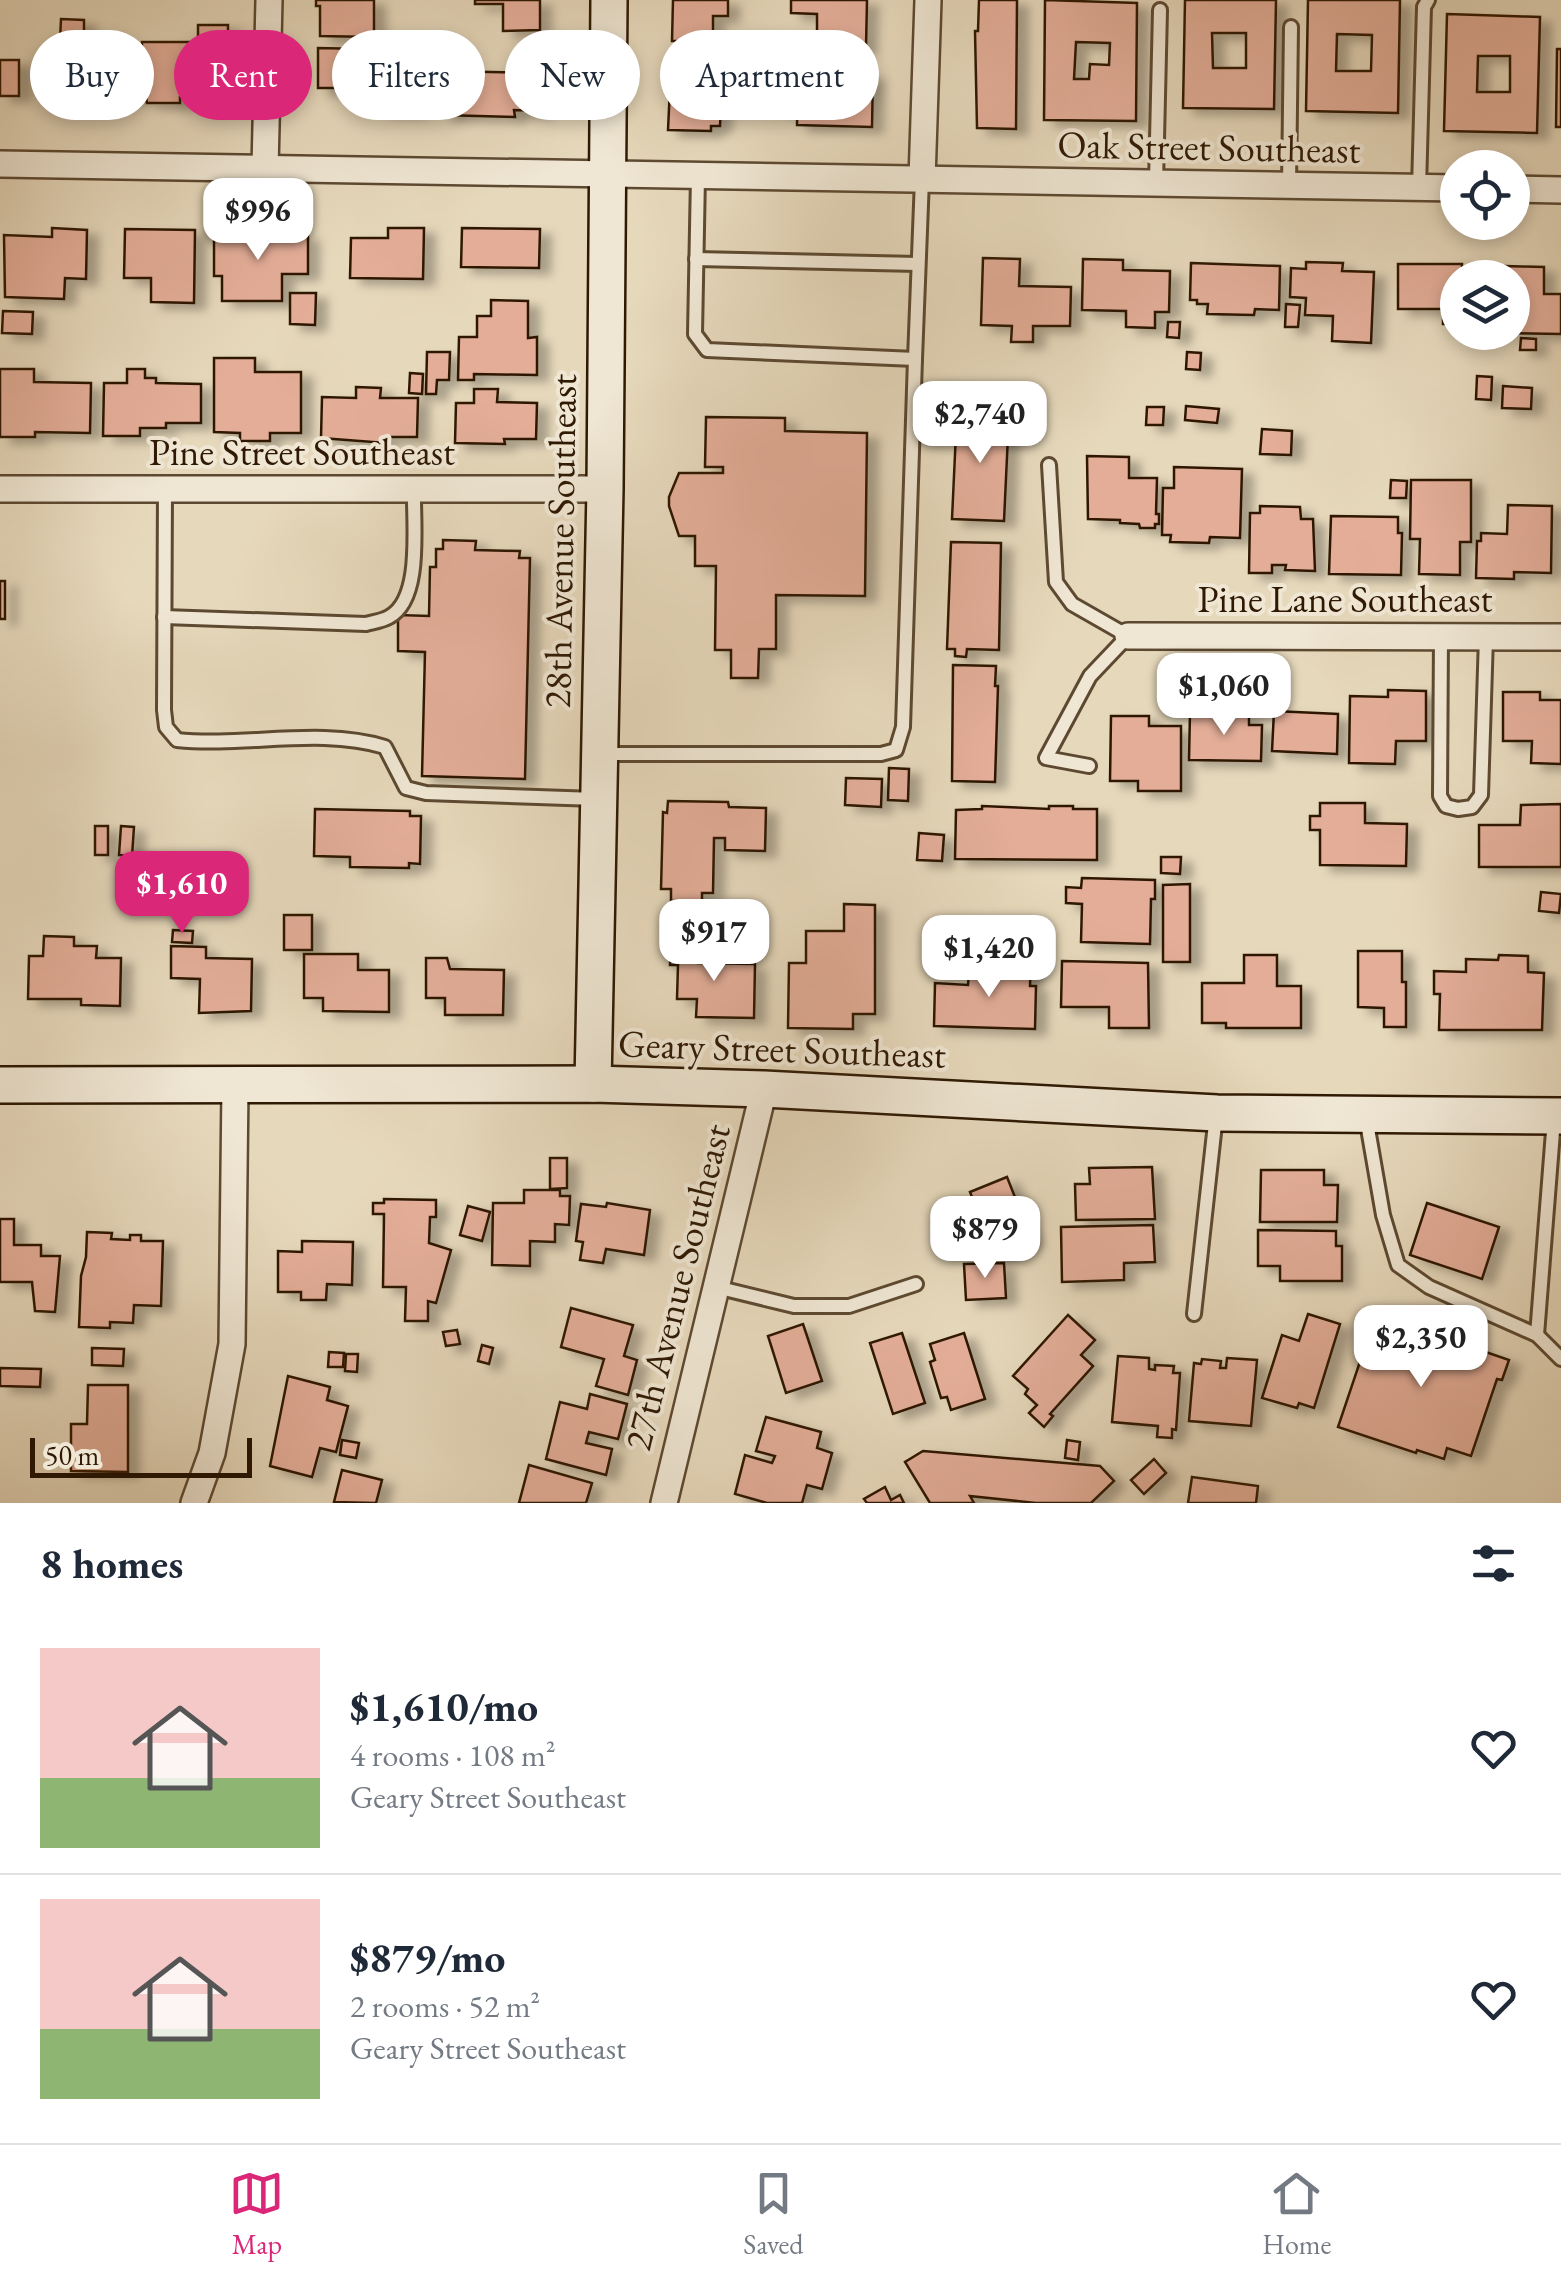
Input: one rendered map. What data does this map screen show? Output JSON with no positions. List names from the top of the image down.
{
  "streets": {
    "main road": ["28th Avenue Southeast", "Geary Street Southeast"],
    "street": [
      "Oak Street Southeast",
      "Pine Street Southeast",
      "Pine Lane Southeast",
      "27th Avenue Southeast"
    ]
  },
  "crossings": [
    ["Oak Street Southeast", "28th Avenue Southeast"],
    ["Pine Street Southeast", "28th Avenue Southeast"],
    ["28th Avenue Southeast", "Geary Street Southeast"],
    ["Geary Street Southeast", "27th Avenue Southeast"]
  ],
  "scale_bar": "50 m",
  "page": {
    "chip": [
      "Buy",
      "Rent",
      "Filters",
      "New",
      "Apartment"
    ],
    "price": [
      "$996",
      "$2,740",
      "$1,060",
      "$1,610",
      "$917",
      "$1,420",
      "$879",
      "$2,350"
    ],
    "scale": "50 m",
    "heading": "8 homes",
    "list": [
      {
        "name": "$1,610/mo",
        "note": "4 rooms · 108 m² · Geary Street Southeast"
      },
      {
        "name": "$879/mo",
        "note": "2 rooms · 52 m² · Geary Street Southeast"
      }
    ],
    "tabs": ["Map", "Saved", "Home"]
  }
}
